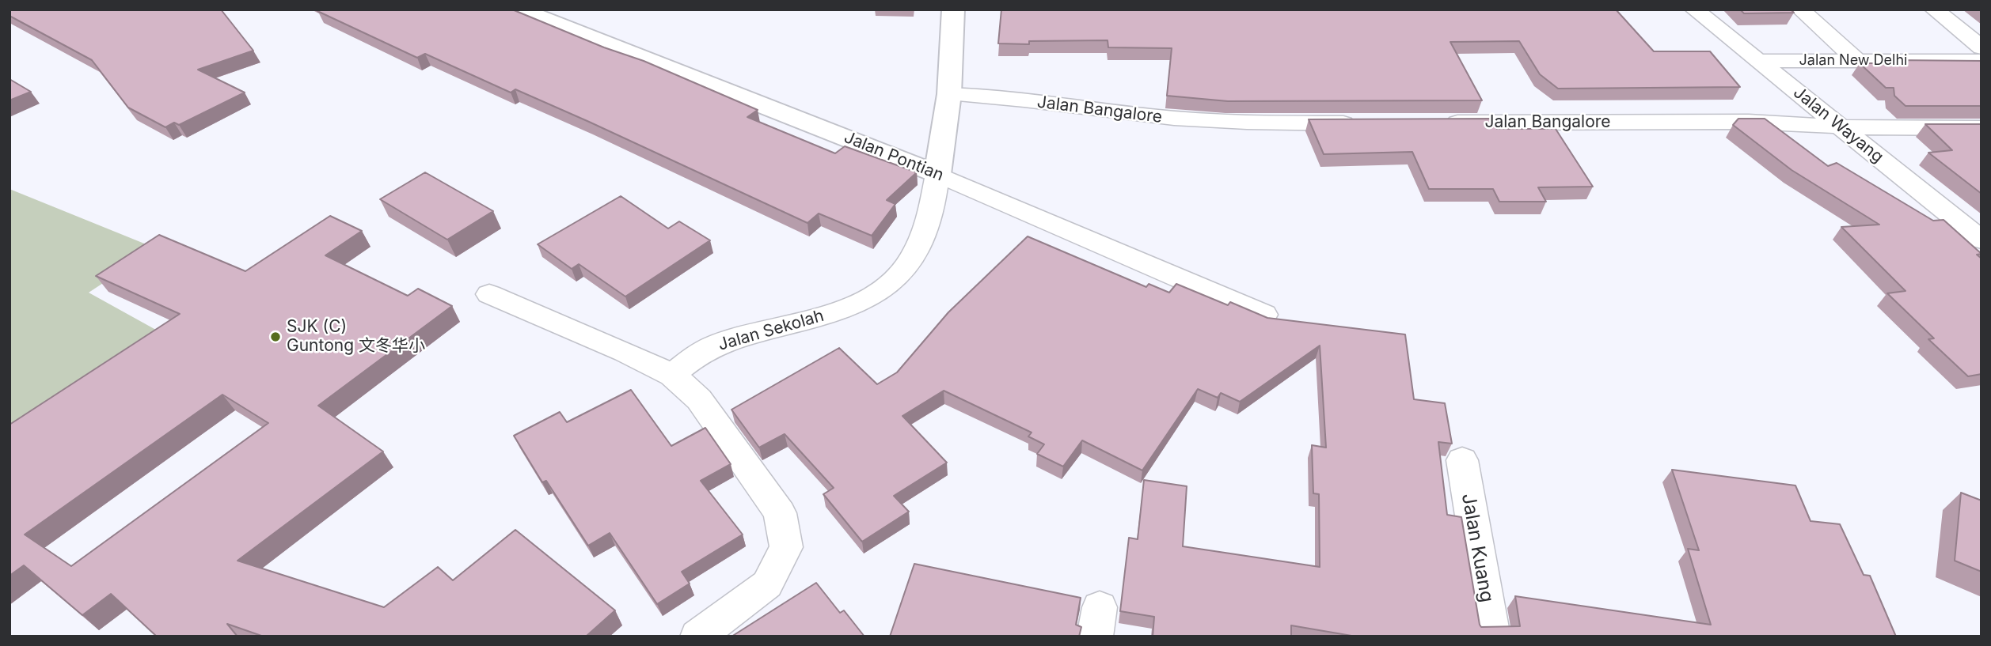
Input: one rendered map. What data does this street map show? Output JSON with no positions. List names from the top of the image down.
{
  "streets": {
    "street": [
      "Jalan New Delhi",
      "Jalan Bangalore",
      "Jalan Wayang",
      "Jalan Pontian",
      "Jalan Sekolah",
      "Jalan Kuang"
    ]
  },
  "crossings": [
    ["Jalan New Delhi", "Jalan Wayang"],
    ["Jalan Bangalore", "Jalan Wayang"],
    ["Jalan Bangalore", "Jalan Sekolah"],
    ["Jalan Pontian", "Jalan Sekolah"]
  ],
  "places": ["SJK (C) Guntong 文冬华小"]
}
